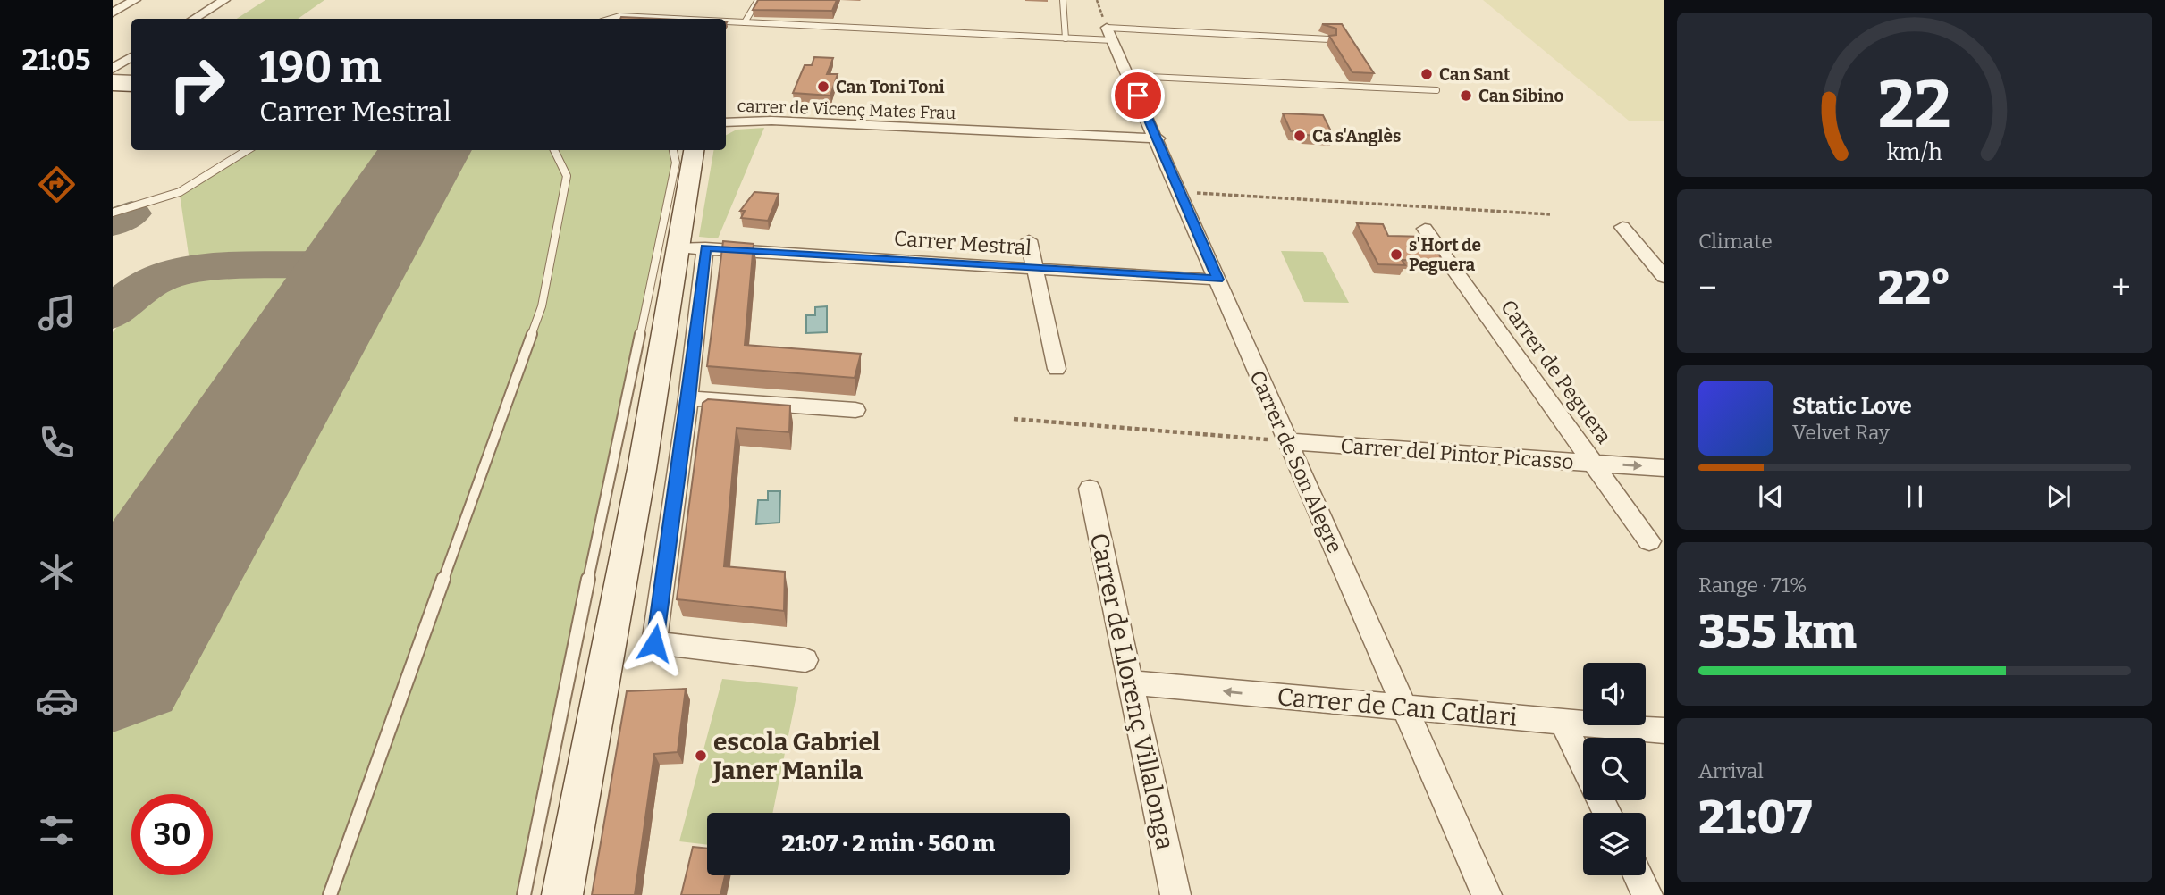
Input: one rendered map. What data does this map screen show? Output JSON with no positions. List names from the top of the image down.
{
  "streets": {
    "street": [
      "carrer de Vicenç Mates Frau",
      "Carrer Mestral",
      "Carrer de Peguera",
      "Carrer del Pintor Picasso",
      "Carrer de Son Alegre",
      "Carrer de Llorenç Villalonga",
      "Carrer de Can Catlari"
    ]
  },
  "crossings": [
    ["carrer de Vicenç Mates Frau", "Carrer de Son Alegre"],
    ["Carrer Mestral", "Carrer de Son Alegre"],
    ["Carrer de Peguera", "Carrer del Pintor Picasso"],
    ["Carrer del Pintor Picasso", "Carrer de Son Alegre"],
    ["Carrer de Son Alegre", "Carrer de Can Catlari"],
    ["Carrer de Llorenç Villalonga", "Carrer de Can Catlari"]
  ],
  "one_way": ["Carrer de Can Catlari"],
  "places": [
    "Can Sant",
    "Can Toni Toni",
    "Can Sibino",
    "Ca s'Anglès",
    "s'Hort de Peguera",
    "escola Gabriel Janer Manila"
  ],
  "page": {
    "tabs": "21:05",
    "turn": ["190 m", "Carrer Mestral"],
    "tile": [
      "Climate",
      ["Range · 71%", "355 km"],
      ["Arrival", "21:07"]
    ],
    "heat": ["−", "22°", "+"],
    "song": ["Static Love", "Velvet Ray"],
    "limit": "30",
    "trip": "21:07 · 2 min · 560 m",
    "gauge": ["22", "km/h"]
  }
}
